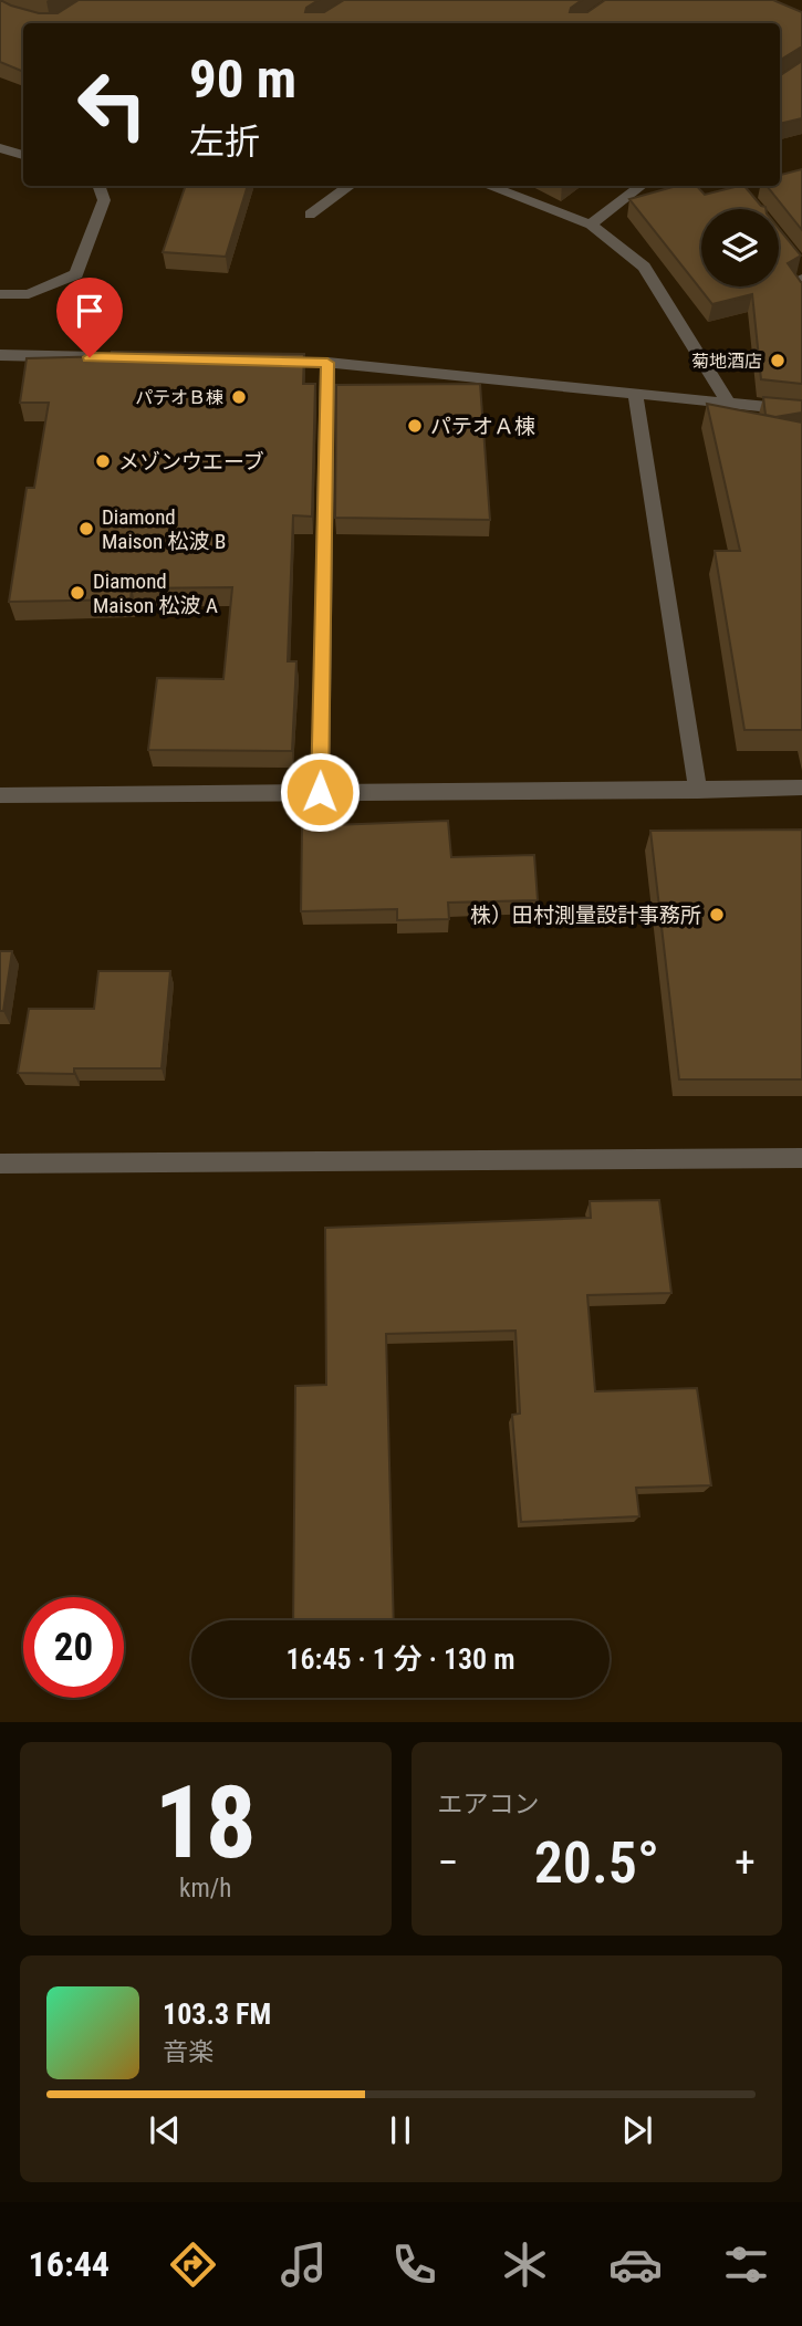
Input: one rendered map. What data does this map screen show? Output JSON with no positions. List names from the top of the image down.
{
  "places": [
    "菊地酒店",
    "パテオＢ棟",
    "パテオＡ棟",
    "メゾンウエーブ",
    "Diamond Maison 松波 B",
    "Diamond Maison 松波 A",
    "株）田村測量設計事務所"
  ],
  "page": {
    "turn": ["90 m", "左折"],
    "limit": "20",
    "trip": "16:45 · 1 分 · 130 m",
    "tile": [
      ["18", "km/h"],
      "エアコン"
    ],
    "heat": ["−", "20.5°", "+"],
    "song": ["103.3 FM", "音楽"],
    "tabs": "16:44"
  }
}
